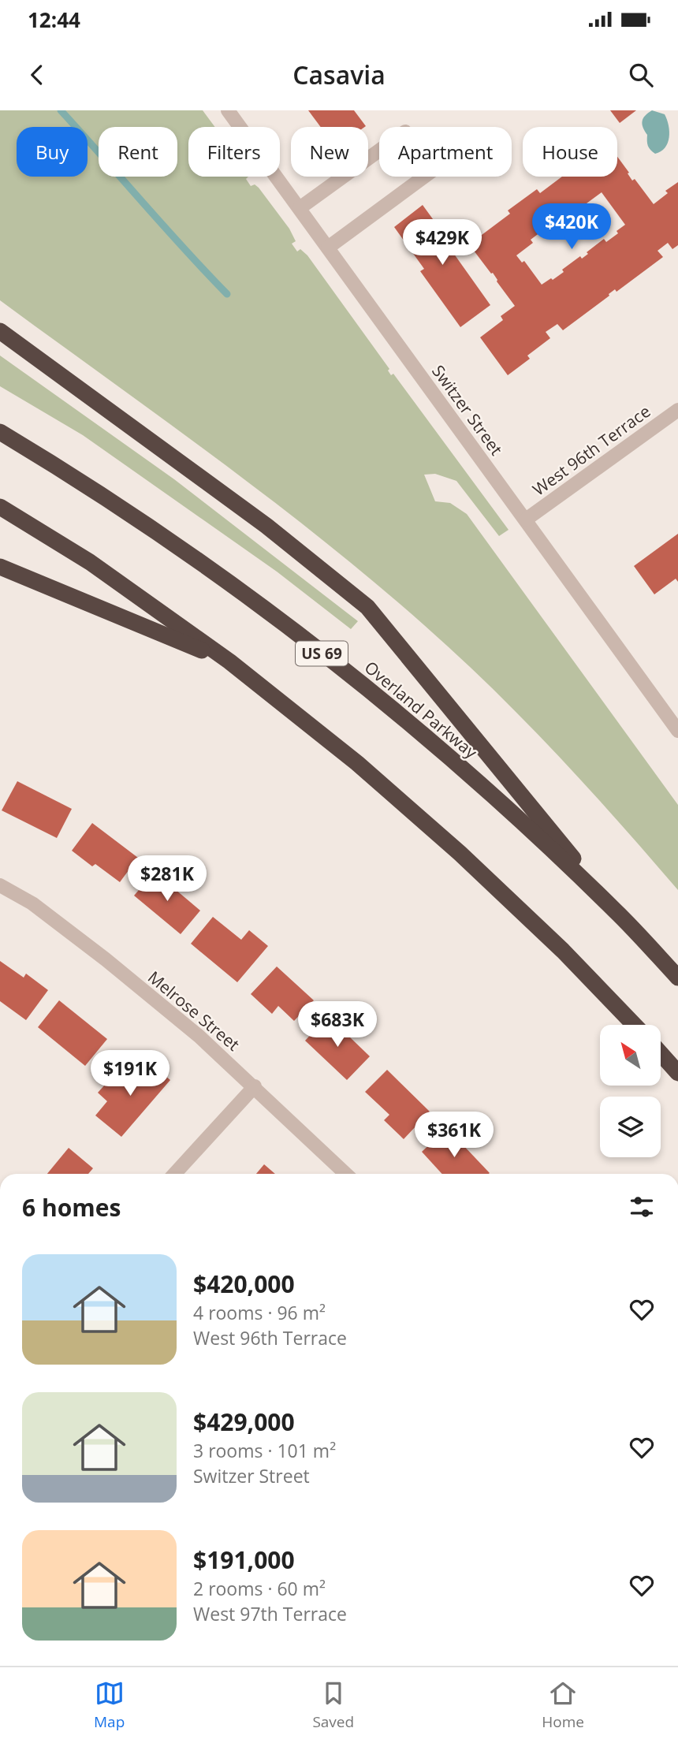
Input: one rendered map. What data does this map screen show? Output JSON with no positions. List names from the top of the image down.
{
  "streets": {
    "highway": ["US 69", "Overland Parkway"],
    "street": ["Switzer Street", "West 96th Terrace", "Melrose Street"]
  },
  "crossings": [
    ["Switzer Street", "West 96th Terrace"]
  ],
  "north": "top left",
  "page": {
    "status": "12:44",
    "header": "Casavia",
    "chip": [
      "Buy",
      "Rent",
      "Filters",
      "New",
      "Apartment",
      "House"
    ],
    "price": [
      "$420K",
      "$429K",
      "$281K",
      "$683K",
      "$191K",
      "$361K"
    ],
    "heading": "6 homes",
    "list": [
      {
        "name": "$420,000",
        "note": "4 rooms · 96 m² · West 96th Terrace"
      },
      {
        "name": "$429,000",
        "note": "3 rooms · 101 m² · Switzer Street"
      },
      {
        "name": "$191,000",
        "note": "2 rooms · 60 m² · West 97th Terrace"
      }
    ],
    "tabs": ["Map", "Saved", "Home"]
  }
}
